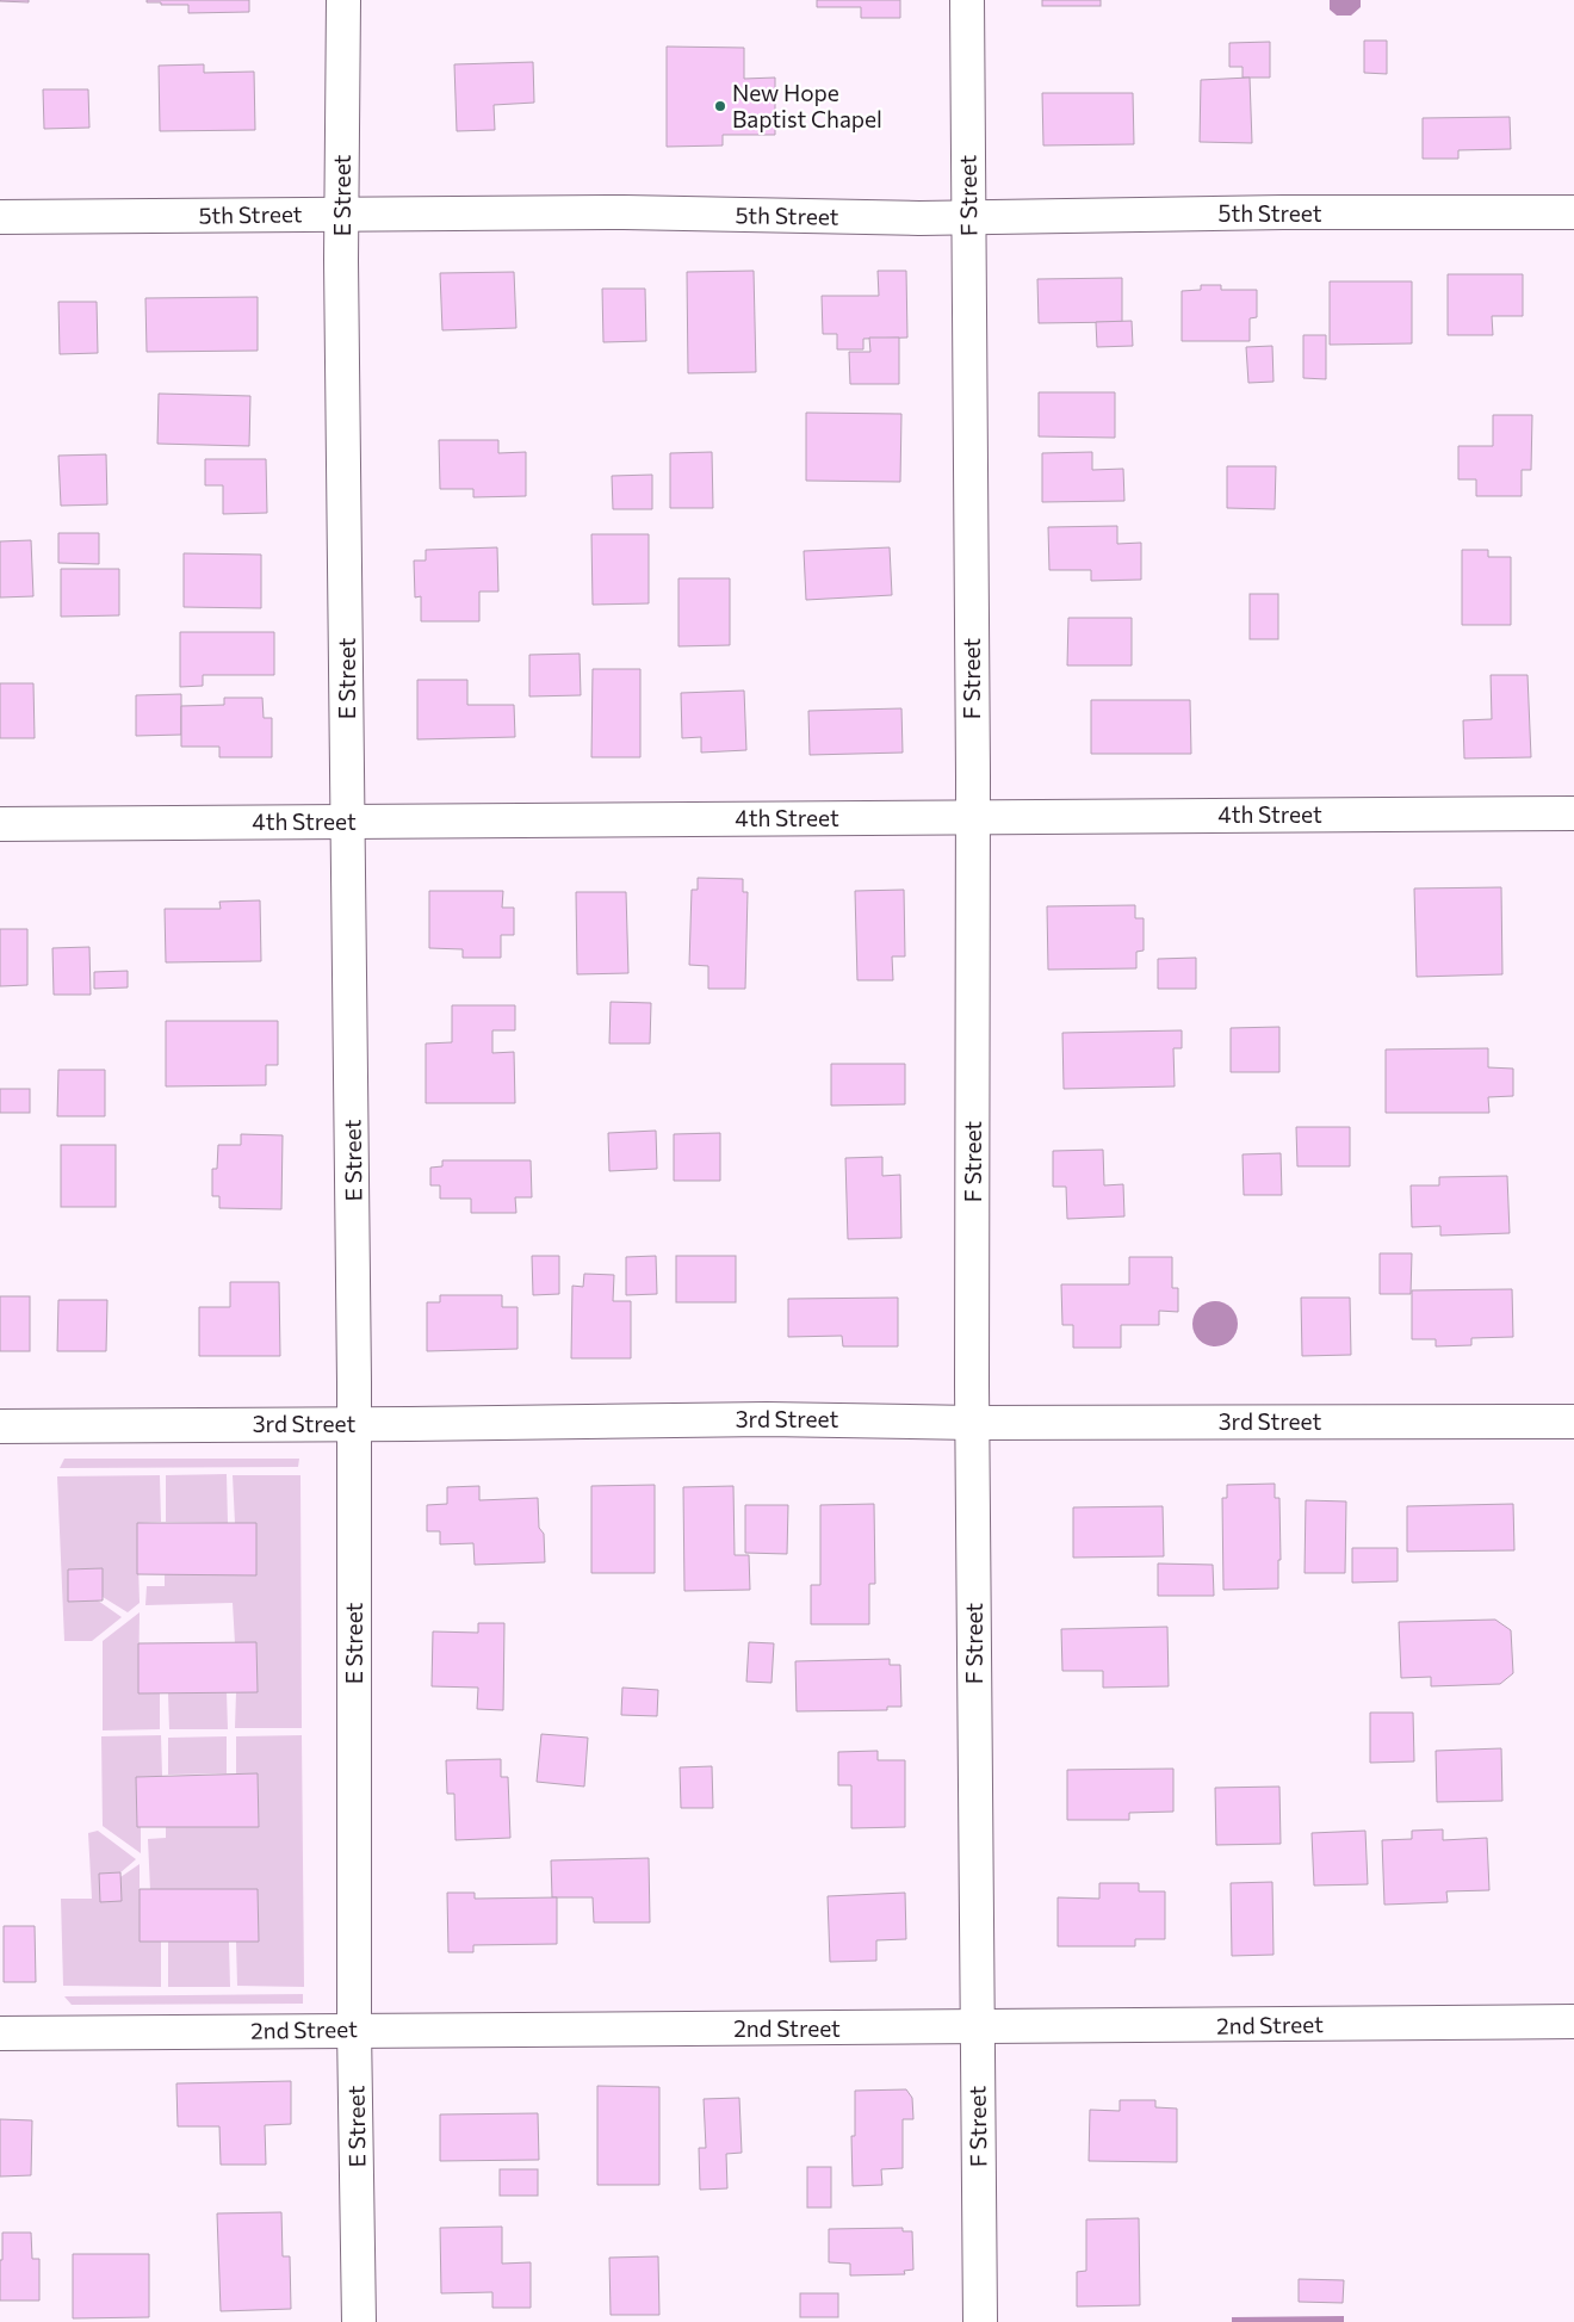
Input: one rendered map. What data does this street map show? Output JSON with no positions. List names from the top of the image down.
{
  "streets": {
    "street": [
      "E Street",
      "F Street",
      "5th Street",
      "4th Street",
      "3rd Street",
      "2nd Street"
    ]
  },
  "crossings": [
    ["E Street", "5th Street"],
    ["E Street", "4th Street"],
    ["E Street", "3rd Street"],
    ["E Street", "2nd Street"],
    ["F Street", "5th Street"],
    ["F Street", "4th Street"],
    ["F Street", "3rd Street"],
    ["F Street", "2nd Street"]
  ],
  "places": ["New Hope Baptist Chapel"]
}
